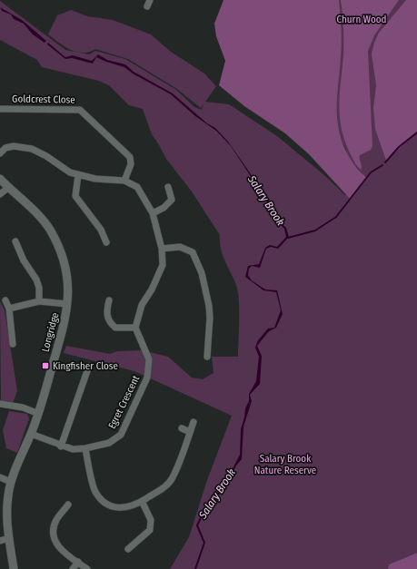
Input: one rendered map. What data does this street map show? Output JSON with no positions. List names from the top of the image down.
{
  "streets": {
    "street": ["Goldcrest Close", "Longridge", "Egret Crescent"]
  },
  "crossings": [
    ["Longridge", "Egret Crescent"]
  ],
  "water": ["Salary Brook"],
  "parks": ["Churn Wood", "Salary Brook Nature Reserve"],
  "places": {
    "transit": ["Kingfisher Close"]
  }
}
